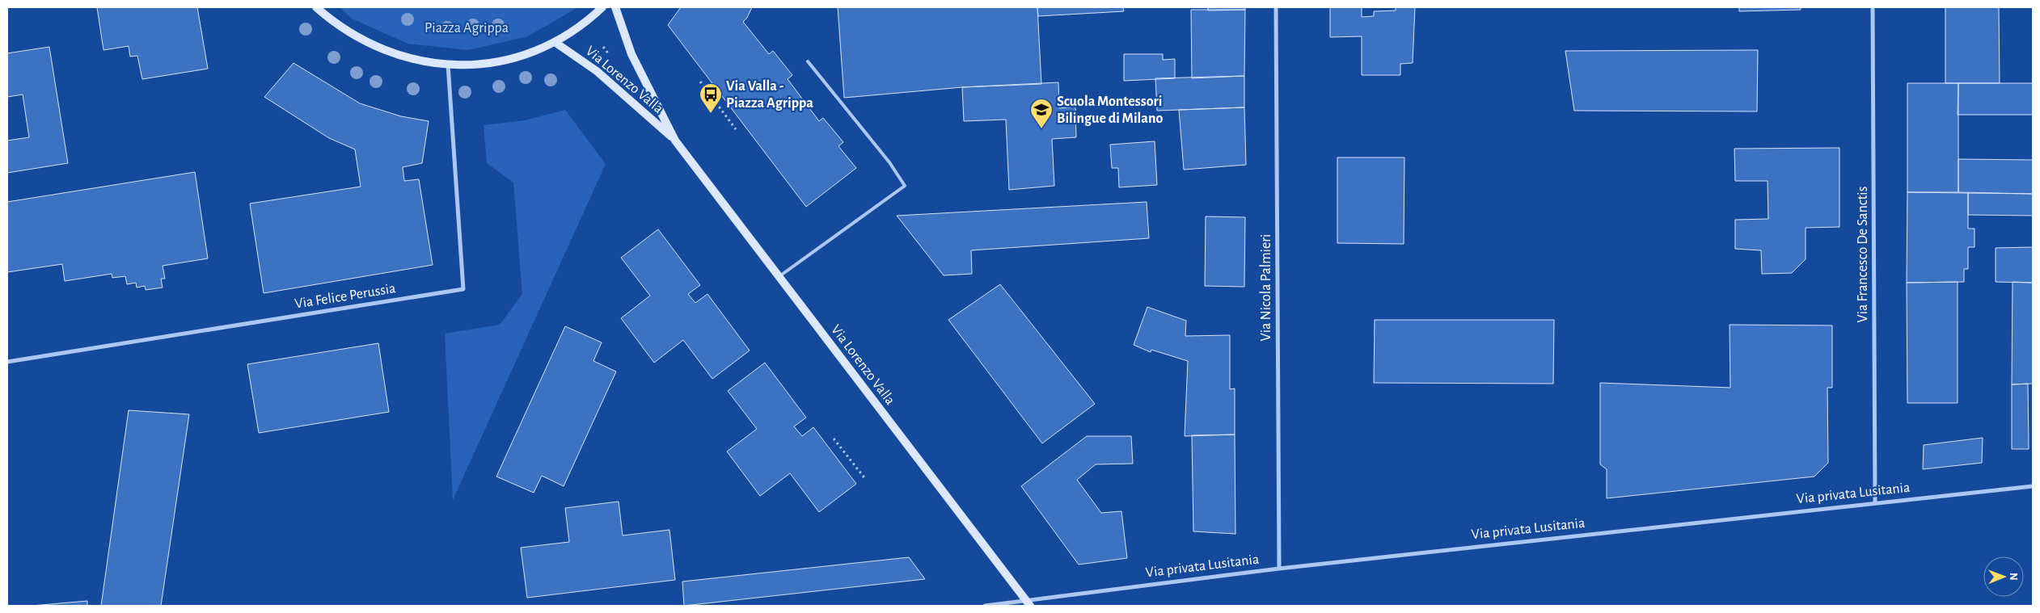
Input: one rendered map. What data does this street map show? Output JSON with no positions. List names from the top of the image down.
{
  "streets": {
    "main road": ["Via Lorenzo Valla"],
    "street": [
      "Via Francesco De Sanctis",
      "Via Nicola Palmieri",
      "Via Felice Perussia",
      "Via privata Lusitania"
    ]
  },
  "crossings": [
    ["Via Lorenzo Valla", "Via privata Lusitania"],
    ["Via Francesco De Sanctis", "Via privata Lusitania"],
    ["Via Nicola Palmieri", "Via privata Lusitania"]
  ],
  "parks": ["Piazza Agrippa"],
  "places": {
    "bus stop": ["Via Valla - Piazza Agrippa"],
    "school or university": ["Scuola Montessori Bilingue di Milano"]
  },
  "north": "right"
}
